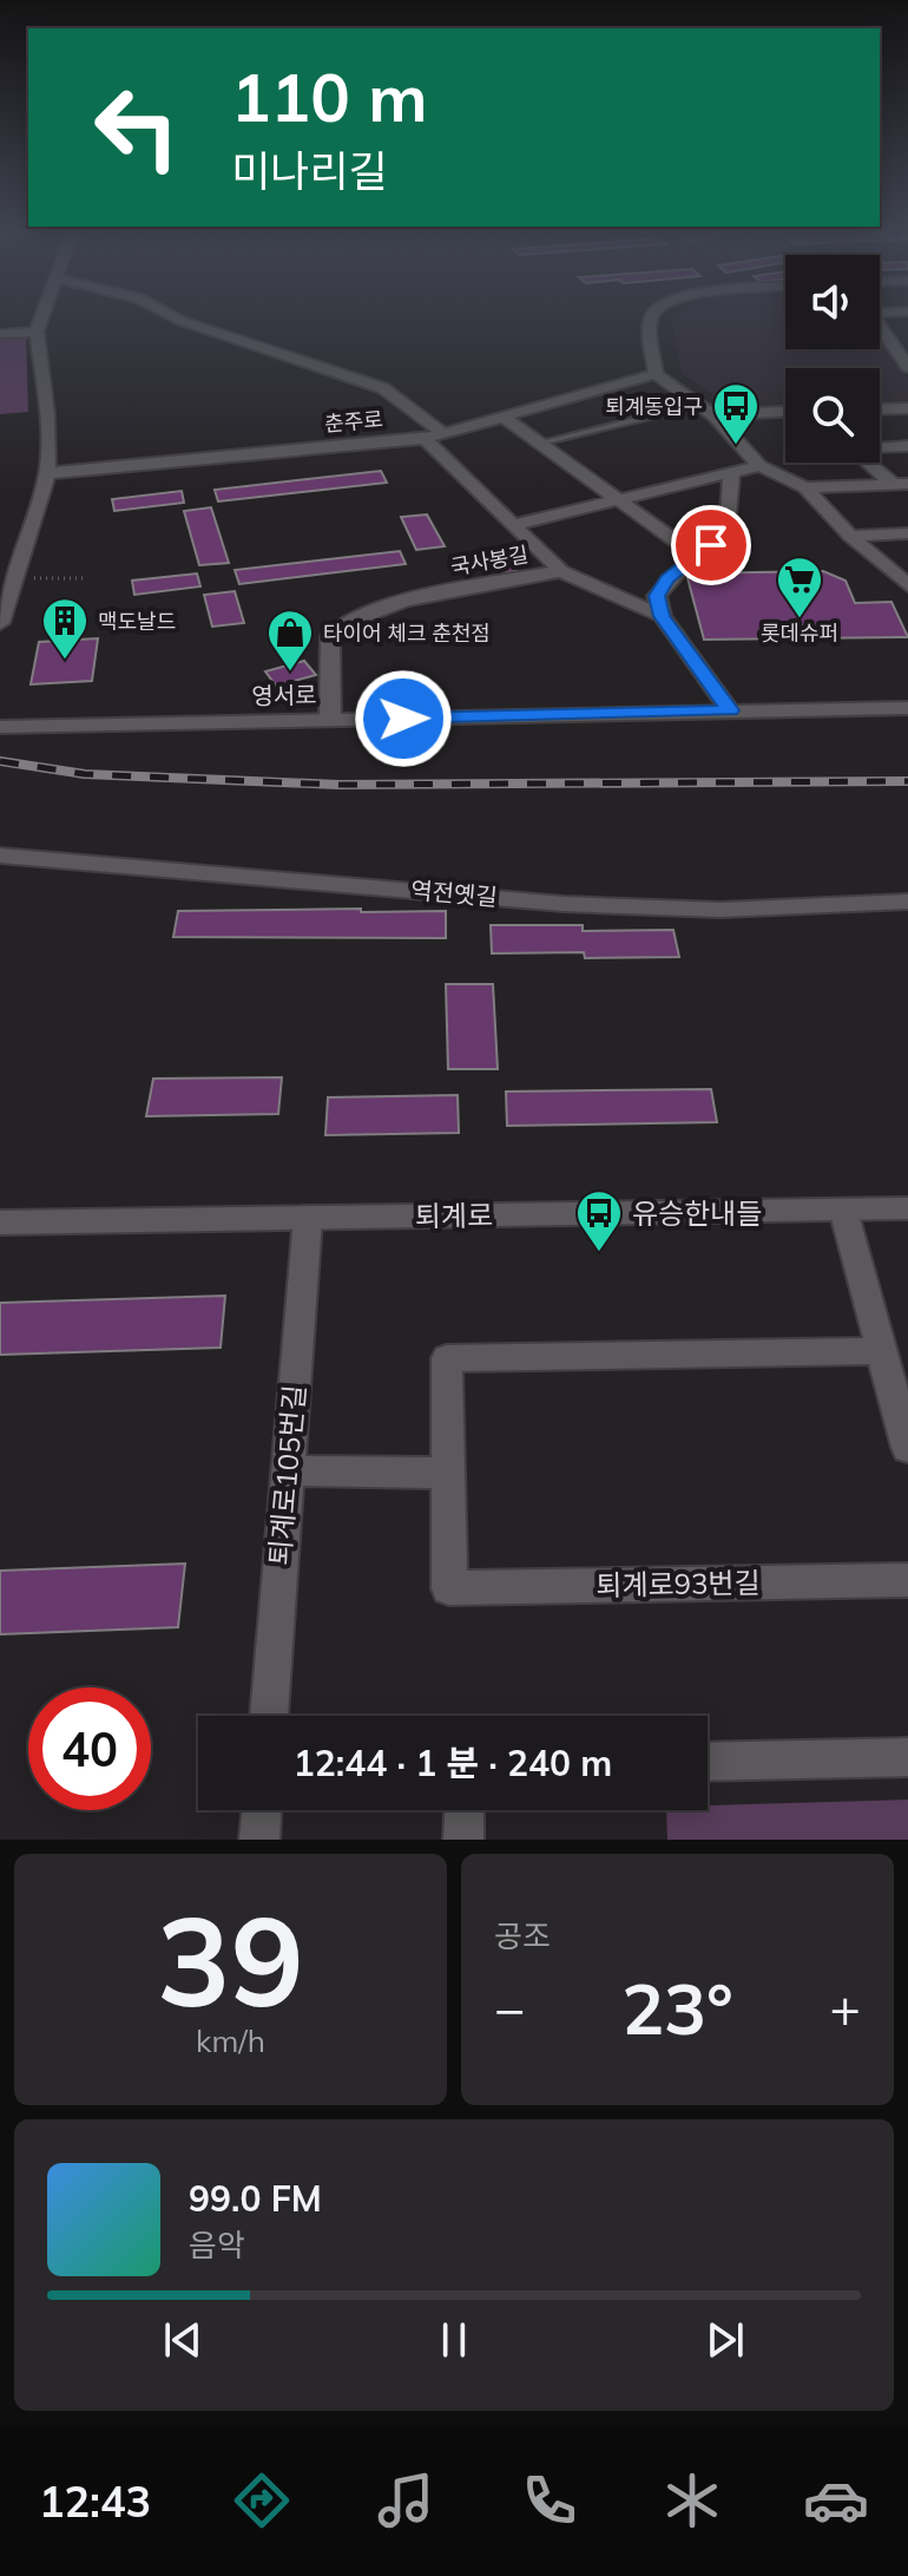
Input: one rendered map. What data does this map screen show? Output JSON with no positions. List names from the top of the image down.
{
  "streets": {
    "street": [
      "춘주로",
      "국사봉길",
      "영서로",
      "역전옛길",
      "퇴계로",
      "퇴계로105번길",
      "퇴계로93번길"
    ]
  },
  "crossings": [
    ["춘주로", "국사봉길"],
    ["국사봉길", "영서로"],
    ["퇴계로", "퇴계로105번길"]
  ],
  "places": {
    "bus stop": ["퇴계동입구", "유승한내들"],
    "supermarket": ["롯데슈퍼"],
    "building": ["맥도날드"],
    "shop": ["타이어 체크 춘천점"]
  },
  "page": {
    "turn": ["110 m", "미나리길"],
    "limit": "40",
    "trip": "12:44 · 1 분 · 240 m",
    "tile": [
      ["39", "km/h"],
      "공조"
    ],
    "heat": ["−", "23°", "+"],
    "song": ["99.0 FM", "음악"],
    "tabs": "12:43"
  }
}
